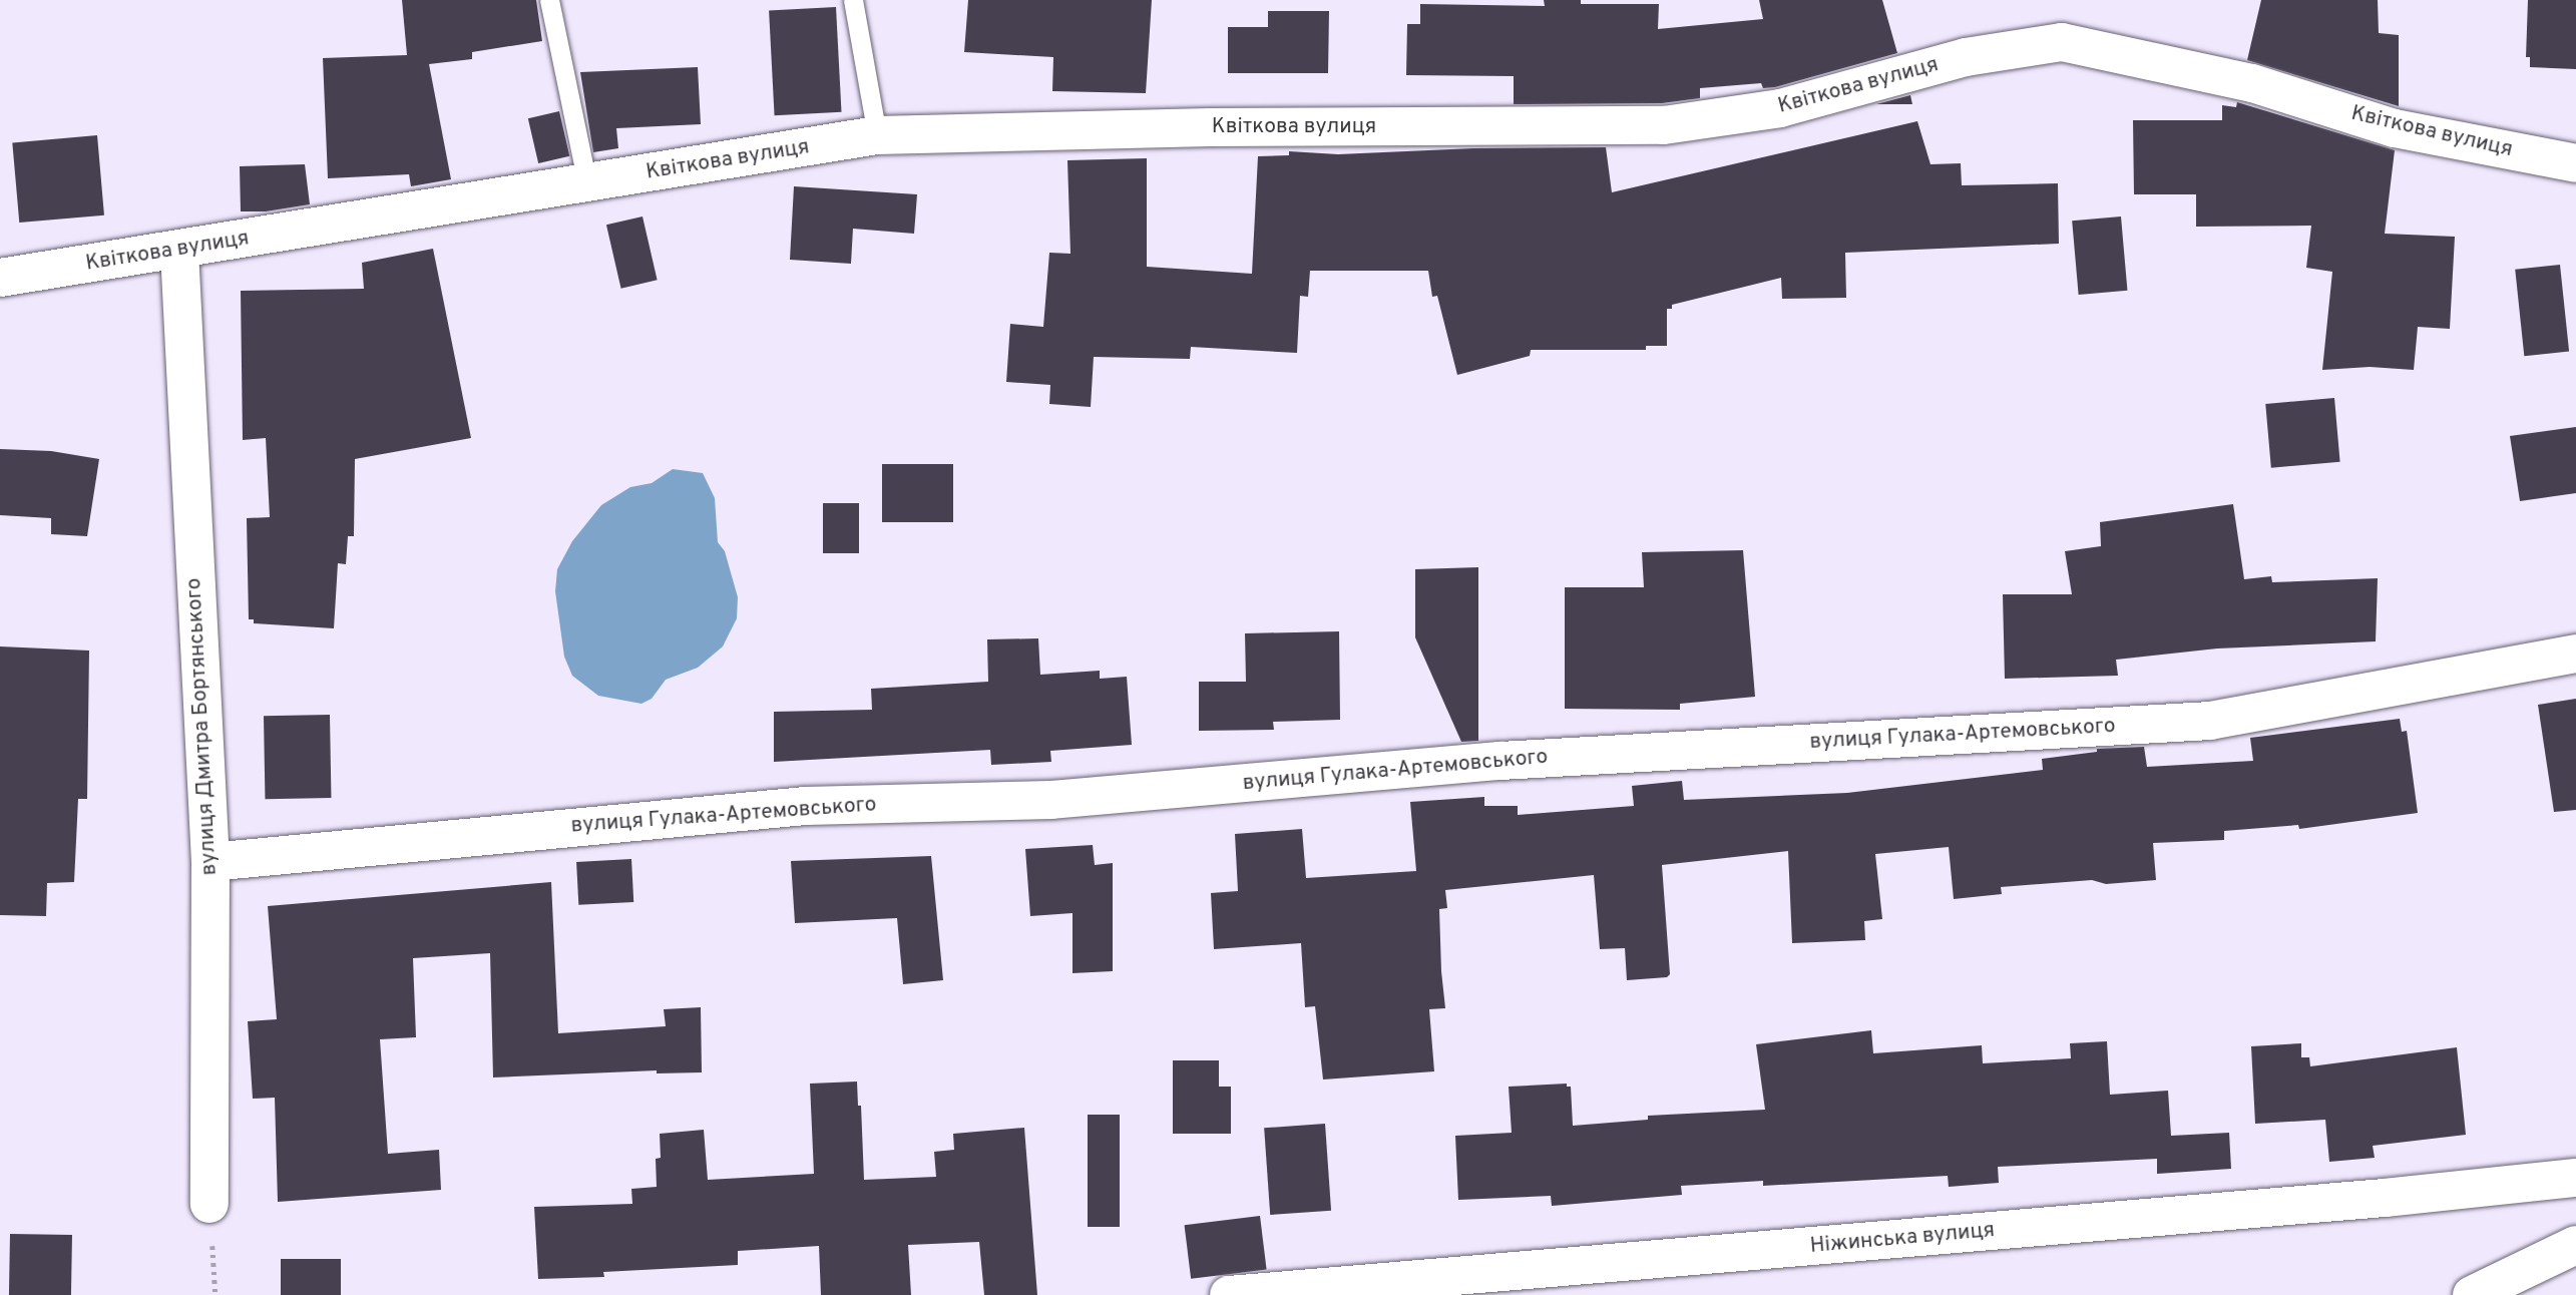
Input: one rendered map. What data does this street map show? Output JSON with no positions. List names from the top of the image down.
{
  "streets": {
    "street": [
      "Квіткова вулиця",
      "вулиця Дмитра Бортянського",
      "вулиця Гулака-Артемовського",
      "Ніжинська вулиця"
    ]
  },
  "crossings": [
    ["Квіткова вулиця", "вулиця Дмитра Бортянського"],
    ["вулиця Дмитра Бортянського", "вулиця Гулака-Артемовського"]
  ]
}
